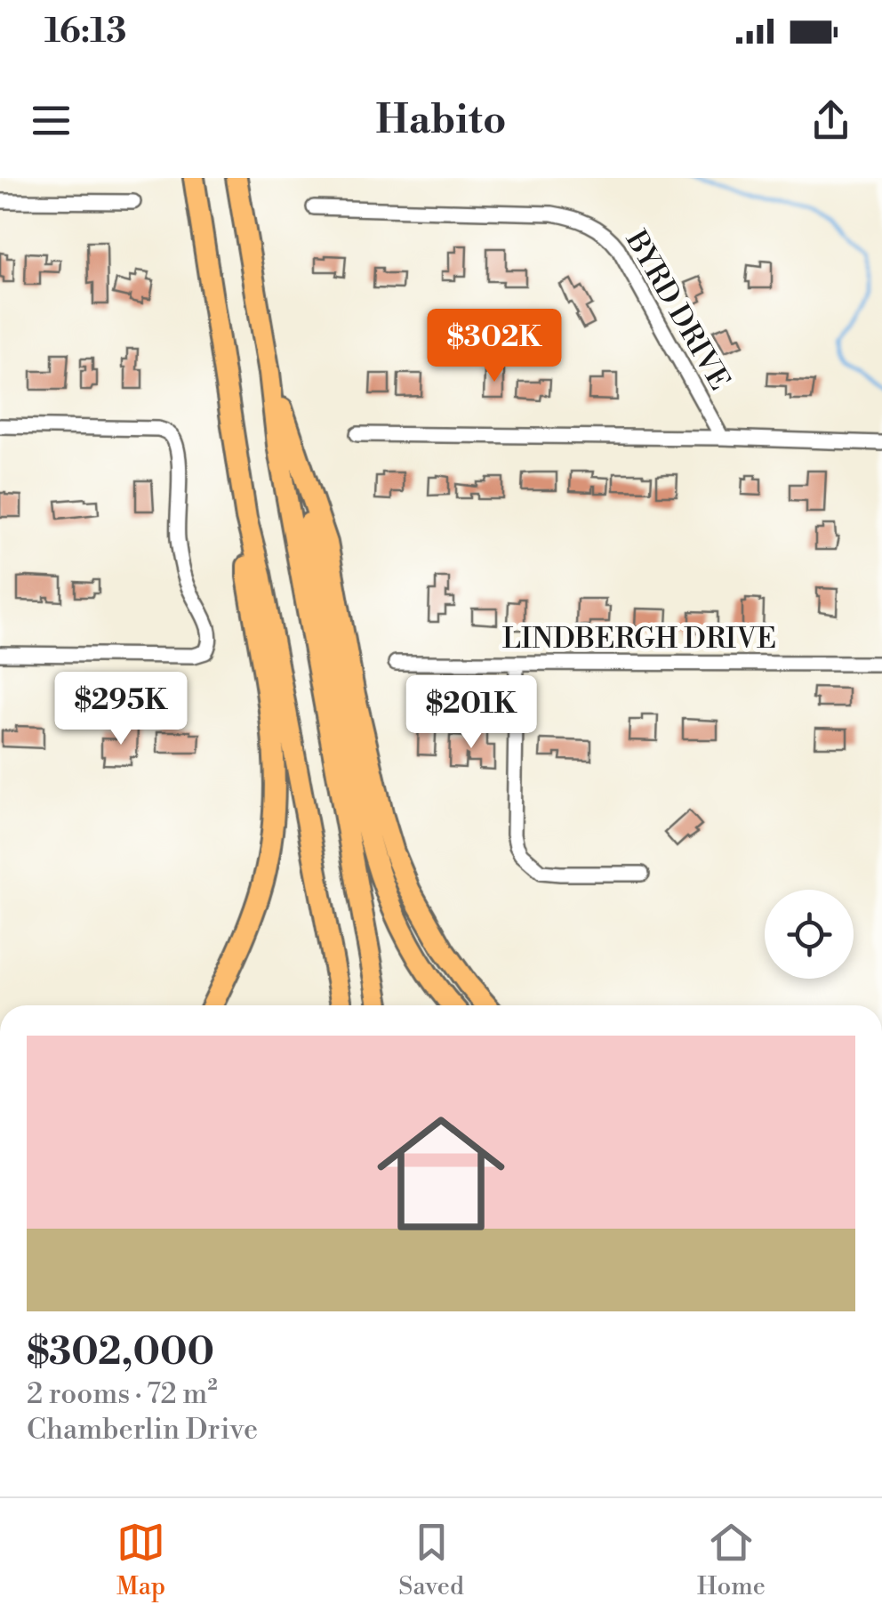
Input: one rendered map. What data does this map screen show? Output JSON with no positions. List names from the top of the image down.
{
  "streets": {
    "street": ["BYRD DRIVE", "LINDBERGH DRIVE"]
  },
  "page": {
    "status": "16:13",
    "header": "Habito",
    "price": ["$302K", "$295K", "$201K"],
    "list": [
      {
        "name": "$302,000",
        "note": "2 rooms · 72 m² · Chamberlin Drive"
      }
    ],
    "tabs": ["Map", "Saved", "Home"]
  }
}
